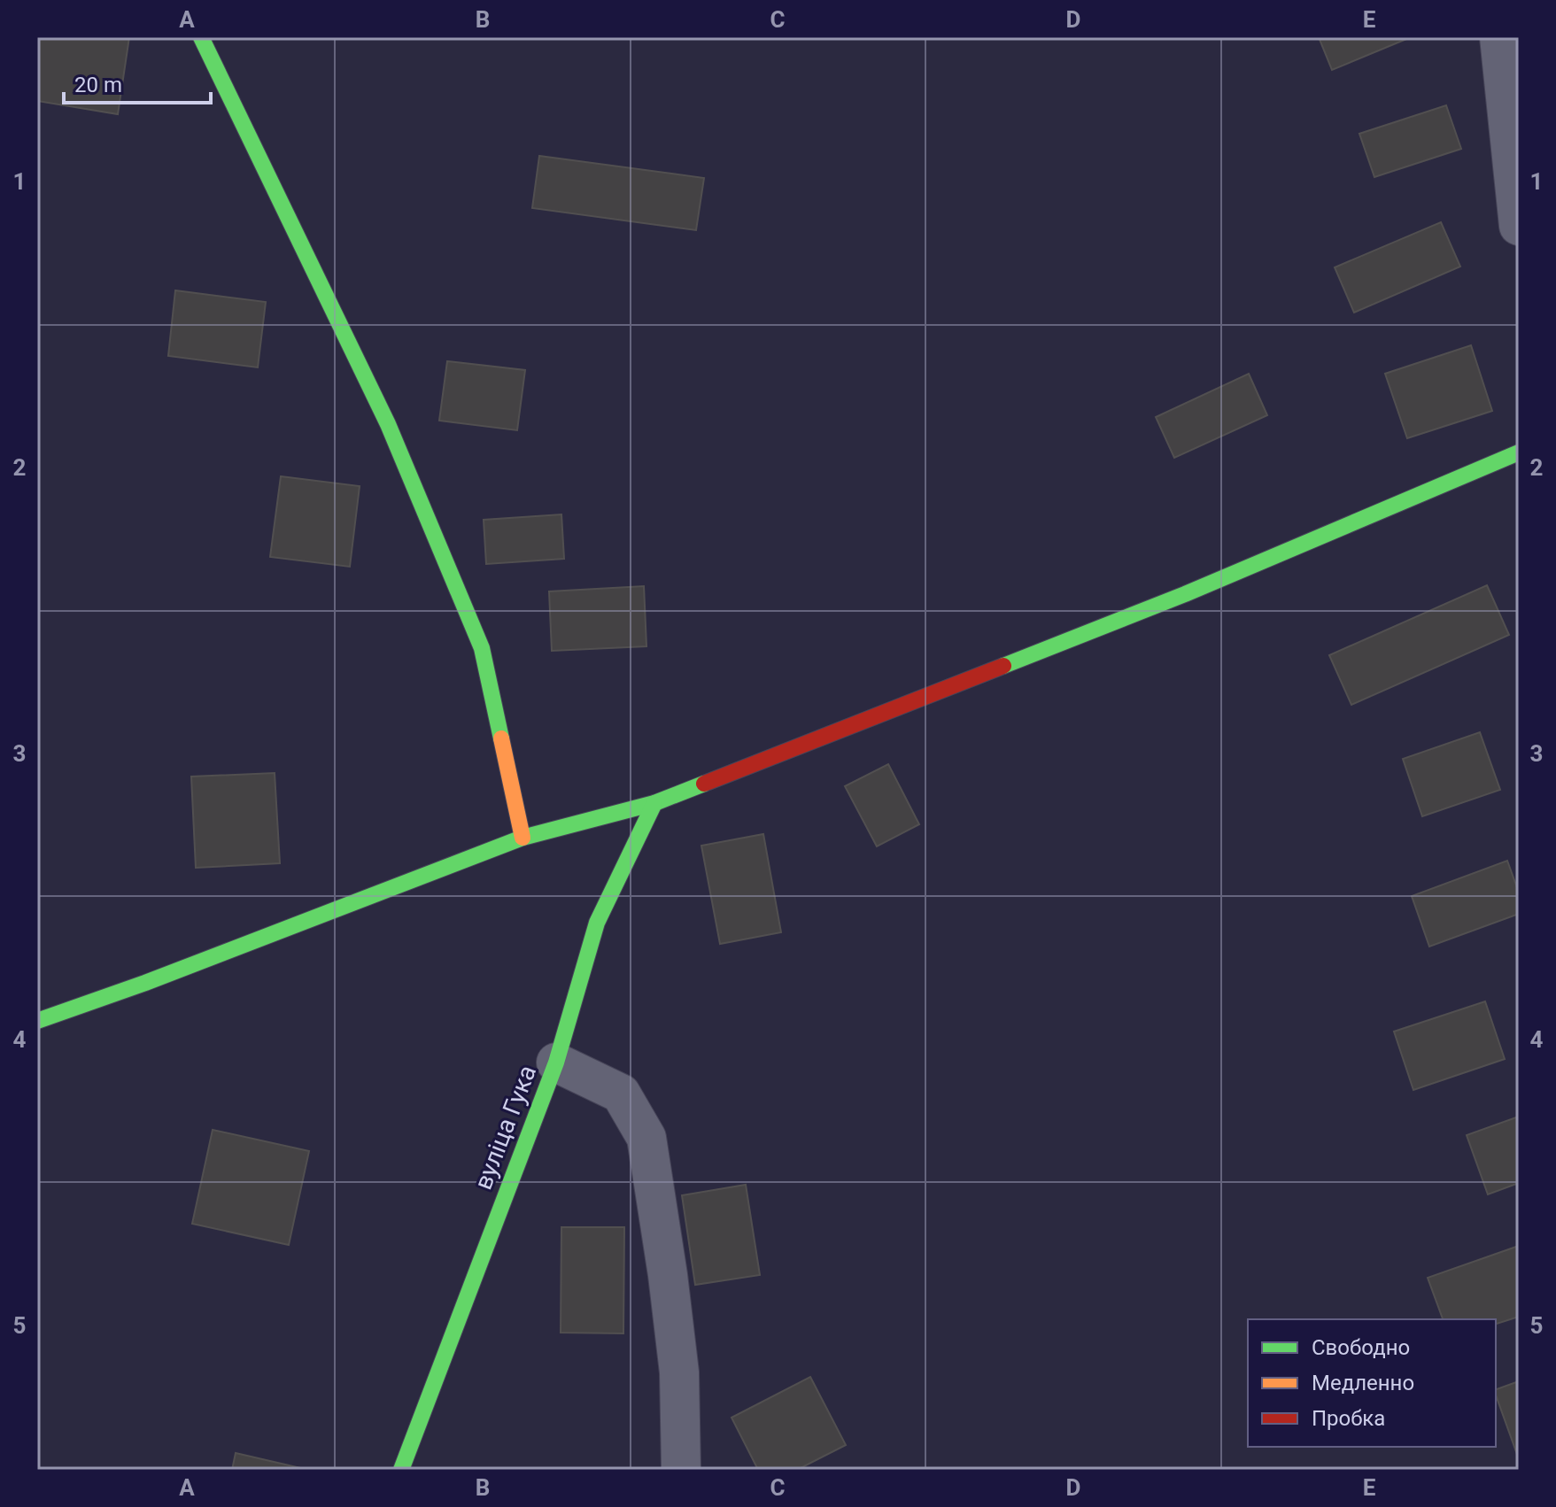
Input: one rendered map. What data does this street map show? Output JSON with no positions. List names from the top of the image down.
{
  "streets": {
    "street": ["вуліца Гука"]
  },
  "legend": ["Свободно", "Медленно", "Пробка"],
  "scale_bar": "20 m",
  "grid": {
    "columns": [
      "A",
      "B",
      "C",
      "D",
      "E"
    ],
    "rows": [
      "1",
      "2",
      "3",
      "4",
      "5"
    ]
  }
}
